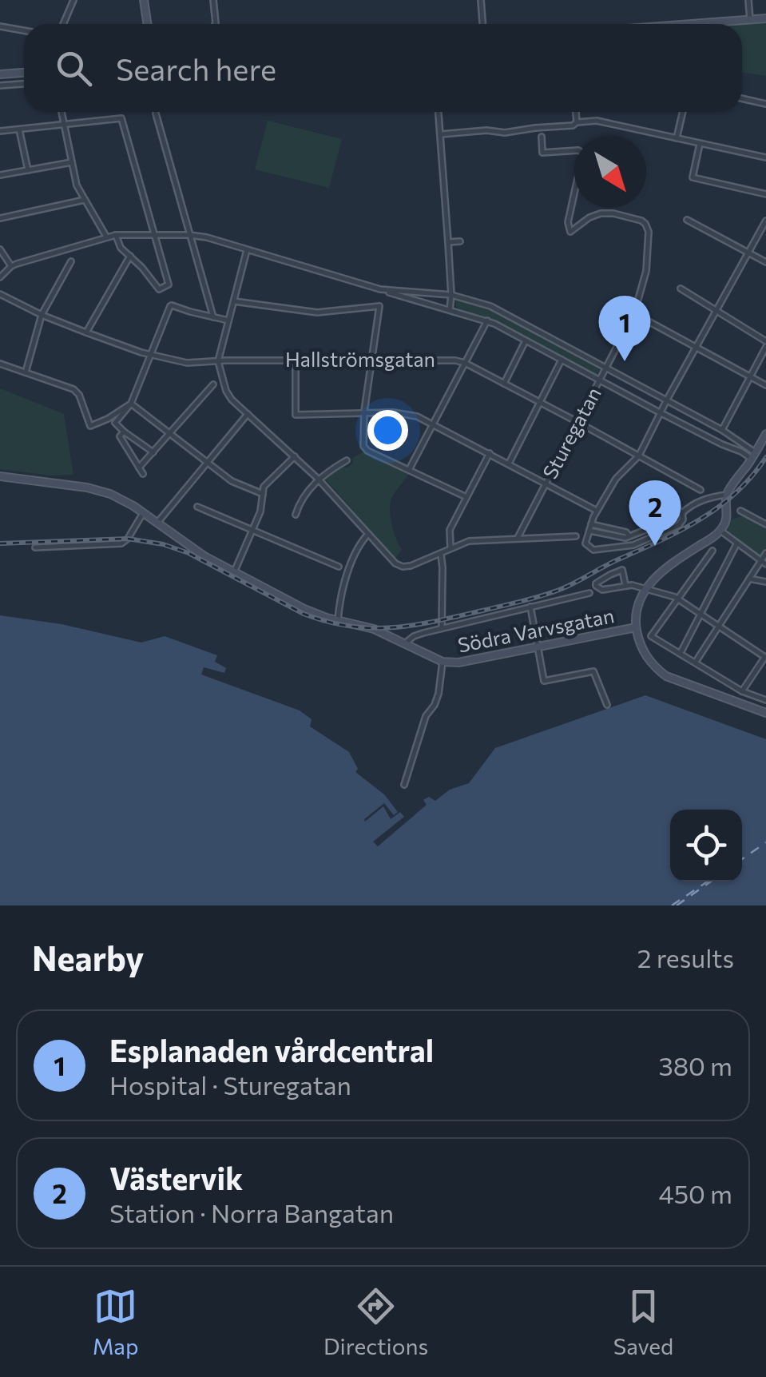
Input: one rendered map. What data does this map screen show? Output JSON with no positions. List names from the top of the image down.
{
  "streets": {
    "street": ["Hallströmsgatan", "Sturegatan", "Södra Varvsgatan"]
  },
  "crossings": [
    ["Hallströmsgatan", "Sturegatan"]
  ],
  "north": "bottom right",
  "page": {
    "search": "Search here",
    "pins": ["1", "2"],
    "heading": ["Nearby", "2 results"],
    "list": [
      {
        "mark": "1",
        "name": "Esplanaden vårdcentral",
        "note": "Hospital · Sturegatan",
        "value": "380 m"
      },
      {
        "mark": "2",
        "name": "Västervik",
        "note": "Station · Norra Bangatan",
        "value": "450 m"
      }
    ],
    "nav": ["Map", "Directions", "Saved"]
  }
}
